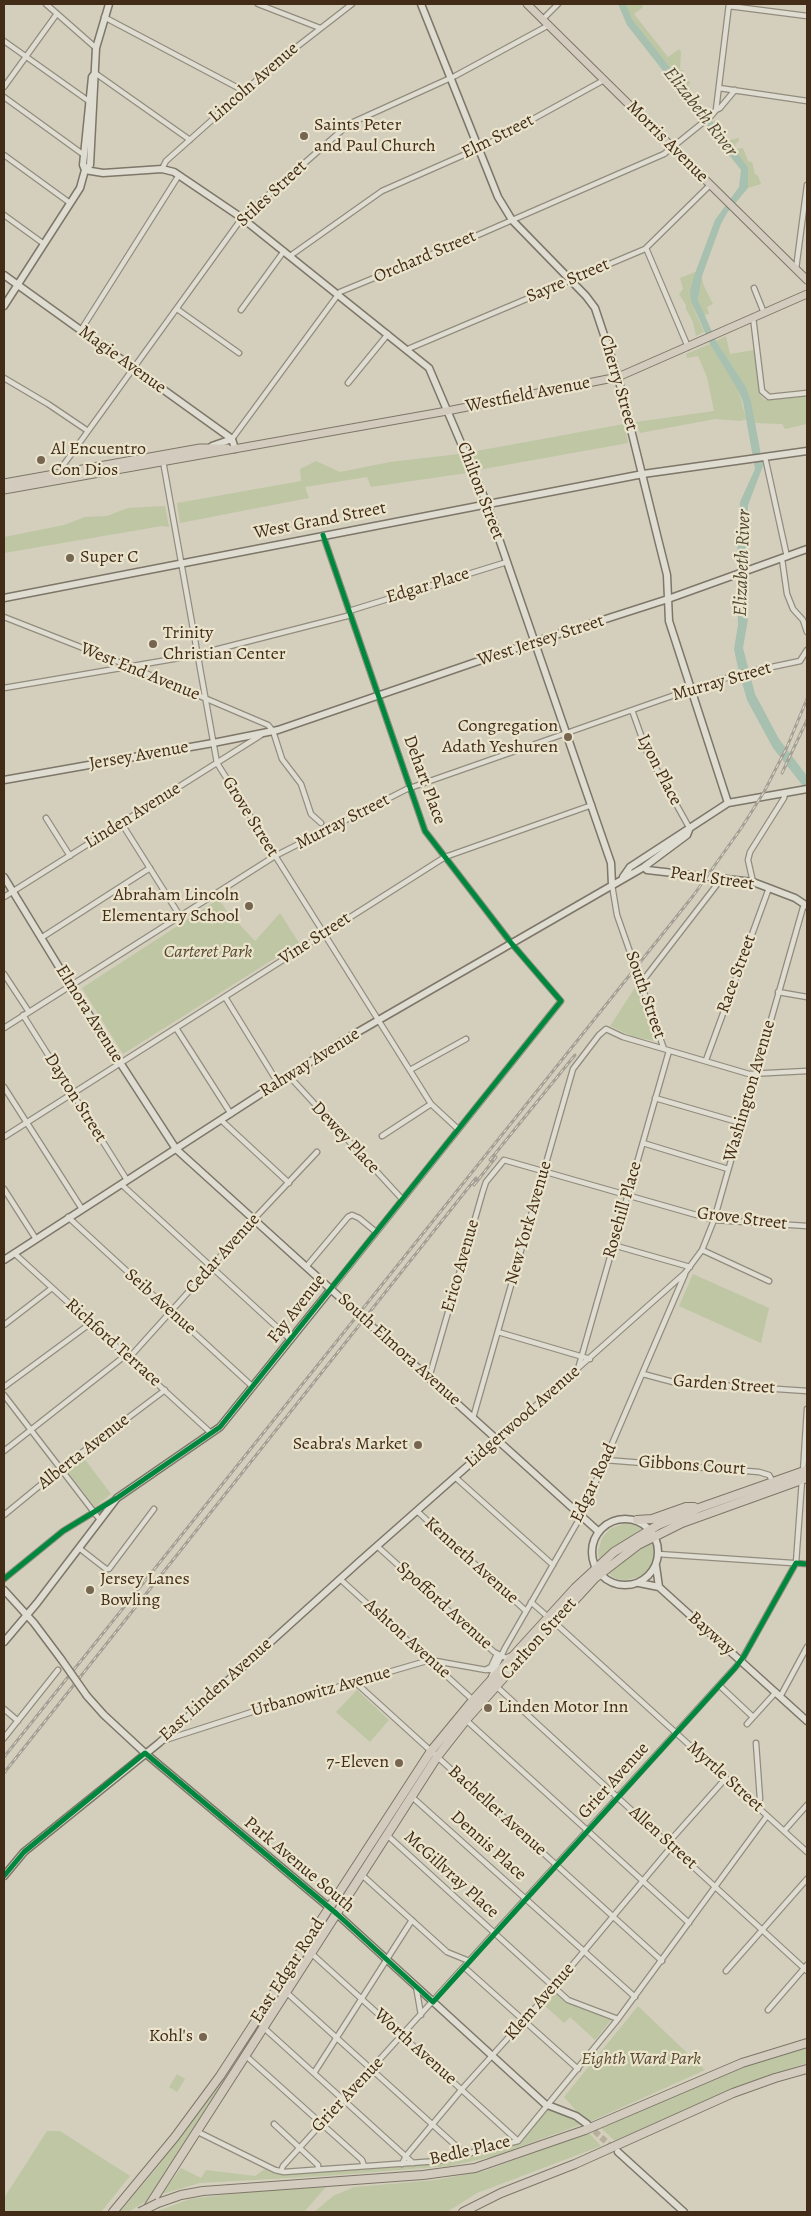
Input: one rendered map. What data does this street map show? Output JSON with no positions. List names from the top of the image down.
{
  "streets": {
    "highway": ["Carlton Street", "East Edgar Road"],
    "main road": ["Morris Avenue", "Westfield Avenue"],
    "street": [
      "Lincoln Avenue",
      "Elm Street",
      "Stiles Street",
      "Orchard Street",
      "Sayre Street",
      "Magie Avenue",
      "Cherry Street",
      "Chilton Street",
      "West Grand Street",
      "Edgar Place",
      "West Jersey Street",
      "West End Avenue",
      "Murray Street",
      "Jersey Avenue",
      "Lyon Place",
      "Dehart Place",
      "Linden Avenue",
      "Grove Street",
      "Pearl Street",
      "Vine Street",
      "Race Street",
      "South Street",
      "Elmora Avenue",
      "Rahway Avenue",
      "Washington Avenue",
      "Dayton Street",
      "Dewey Place",
      "Rosehill Place",
      "New York Avenue",
      "Cedar Avenue",
      "Erico Avenue",
      "Seib Avenue",
      "Fay Avenue",
      "Richford Terrace",
      "South Elmora Avenue",
      "Garden Street",
      "Lidgerwood Avenue",
      "Alberta Avenue",
      "Gibbons Court",
      "Edgar Road",
      "Kenneth Avenue",
      "Spofford Avenue",
      "Bayway",
      "Ashton Avenue",
      "East Linden Avenue",
      "Urbanowitz Avenue",
      "Myrtle Street",
      "Grier Avenue",
      "Bacheller Avenue",
      "Allen Street",
      "Dennis Place",
      "Park Avenue South",
      "McGillvray Place",
      "Klem Avenue",
      "Worth Avenue",
      "Bedle Place"
    ]
  },
  "crossings": [
    ["Lincoln Avenue", "Chilton Street"],
    ["Elm Street", "Morris Avenue"],
    ["Elm Street", "Cherry Street"],
    ["Elm Street", "Chilton Street"],
    ["Morris Avenue", "Stiles Street"],
    ["Morris Avenue", "Orchard Street"],
    ["Morris Avenue", "Sayre Street"],
    ["Stiles Street", "Magie Avenue"],
    ["Stiles Street", "Cherry Street"],
    ["Stiles Street", "Westfield Avenue"],
    ["Stiles Street", "Chilton Street"],
    ["Orchard Street", "Cherry Street"],
    ["Orchard Street", "Chilton Street"],
    ["Sayre Street", "Cherry Street"],
    ["Sayre Street", "Chilton Street"],
    ["Cherry Street", "Westfield Avenue"],
    ["Cherry Street", "West Grand Street"],
    ["Cherry Street", "West Jersey Street"],
    ["Cherry Street", "Murray Street"],
    ["Cherry Street", "Rahway Avenue"],
    ["Westfield Avenue", "Chilton Street"],
    ["Westfield Avenue", "Grove Street"],
    ["Chilton Street", "West Grand Street"],
    ["Chilton Street", "Edgar Place"],
    ["Chilton Street", "West Jersey Street"],
    ["Chilton Street", "Murray Street"],
    ["Chilton Street", "Vine Street"],
    ["Chilton Street", "South Street"],
    ["Chilton Street", "Rahway Avenue"],
    ["West Grand Street", "Dehart Place"],
    ["West Grand Street", "Grove Street"],
    ["Edgar Place", "West End Avenue"],
    ["Edgar Place", "Dehart Place"],
    ["Edgar Place", "Grove Street"],
    ["West Jersey Street", "West End Avenue"],
    ["West Jersey Street", "Jersey Avenue"],
    ["West Jersey Street", "Dehart Place"],
    ["West End Avenue", "Jersey Avenue"],
    ["West End Avenue", "Grove Street"],
    ["Murray Street", "Lyon Place"],
    ["Murray Street", "Dehart Place"],
    ["Murray Street", "Grove Street"],
    ["Murray Street", "Elmora Avenue"],
    ["Murray Street", "Dayton Street"],
    ["Jersey Avenue", "Linden Avenue"],
    ["Jersey Avenue", "Grove Street"],
    ["Lyon Place", "Rahway Avenue"],
    ["Dehart Place", "Vine Street"],
    ["Dehart Place", "Rahway Avenue"],
    ["Dehart Place", "Fay Avenue"],
    ["Linden Avenue", "Grove Street"],
    ["Linden Avenue", "Elmora Avenue"],
    ["Grove Street", "Vine Street"],
    ["Grove Street", "Rahway Avenue"],
    ["Grove Street", "Washington Avenue"],
    ["Grove Street", "Rosehill Place"],
    ["Grove Street", "New York Avenue"],
    ["Grove Street", "Erico Avenue"],
    ["Grove Street", "Fay Avenue"],
    ["Pearl Street", "Race Street"],
    ["Pearl Street", "Rahway Avenue"],
    ["Pearl Street", "Washington Avenue"],
    ["Vine Street", "Elmora Avenue"],
    ["Vine Street", "Dayton Street"],
    ["Race Street", "South Street"],
    ["South Street", "Rahway Avenue"],
    ["South Street", "Washington Avenue"],
    ["South Street", "Rosehill Place"],
    ["South Street", "New York Avenue"],
    ["Elmora Avenue", "Rahway Avenue"],
    ["Elmora Avenue", "South Elmora Avenue"],
    ["Rahway Avenue", "Dayton Street"],
    ["Rahway Avenue", "Dewey Place"],
    ["Rahway Avenue", "Seib Avenue"],
    ["Rahway Avenue", "Richford Terrace"],
    ["Rahway Avenue", "South Elmora Avenue"],
    ["Washington Avenue", "Lidgerwood Avenue"],
    ["Washington Avenue", "Edgar Road"],
    ["Dayton Street", "Cedar Avenue"],
    ["Dayton Street", "Fay Avenue"],
    ["Dewey Place", "Fay Avenue"],
    ["Rosehill Place", "New York Avenue"],
    ["Rosehill Place", "Lidgerwood Avenue"],
    ["New York Avenue", "South Elmora Avenue"],
    ["Cedar Avenue", "Seib Avenue"],
    ["Cedar Avenue", "Richford Terrace"],
    ["Cedar Avenue", "South Elmora Avenue"],
    ["Erico Avenue", "South Elmora Avenue"],
    ["Seib Avenue", "Fay Avenue"],
    ["Fay Avenue", "Richford Terrace"],
    ["Fay Avenue", "South Elmora Avenue"],
    ["Richford Terrace", "Alberta Avenue"],
    ["South Elmora Avenue", "Lidgerwood Avenue"],
    ["South Elmora Avenue", "Edgar Road"],
    ["Garden Street", "Edgar Road"],
    ["Lidgerwood Avenue", "Edgar Road"],
    ["Lidgerwood Avenue", "Kenneth Avenue"],
    ["Lidgerwood Avenue", "Spofford Avenue"],
    ["Lidgerwood Avenue", "East Linden Avenue"],
    ["Gibbons Court", "Edgar Road"],
    ["Edgar Road", "Kenneth Avenue"],
    ["Edgar Road", "Spofford Avenue"],
    ["Edgar Road", "Urbanowitz Avenue"],
    ["Edgar Road", "Myrtle Street"],
    ["Edgar Road", "East Edgar Road"],
    ["Spofford Avenue", "East Edgar Road"],
    ["Bayway", "Grier Avenue"],
    ["Ashton Avenue", "East Linden Avenue"],
    ["Ashton Avenue", "Urbanowitz Avenue"],
    ["Ashton Avenue", "East Edgar Road"],
    ["Carlton Street", "Myrtle Street"],
    ["Carlton Street", "Bacheller Avenue"],
    ["Carlton Street", "Allen Street"],
    ["Carlton Street", "East Edgar Road"],
    ["East Linden Avenue", "Urbanowitz Avenue"],
    ["East Linden Avenue", "Park Avenue South"],
    ["Urbanowitz Avenue", "Bacheller Avenue"],
    ["Urbanowitz Avenue", "East Edgar Road"],
    ["Myrtle Street", "Grier Avenue"],
    ["Myrtle Street", "East Edgar Road"],
    ["Myrtle Street", "Klem Avenue"],
    ["Myrtle Street", "Bedle Place"],
    ["Grier Avenue", "Bacheller Avenue"],
    ["Grier Avenue", "Allen Street"],
    ["Grier Avenue", "Dennis Place"],
    ["Grier Avenue", "Park Avenue South"],
    ["Grier Avenue", "McGillvray Place"],
    ["Grier Avenue", "Worth Avenue"],
    ["Grier Avenue", "Bedle Place"],
    ["Bacheller Avenue", "East Edgar Road"],
    ["Bacheller Avenue", "Klem Avenue"],
    ["Bacheller Avenue", "Bedle Place"],
    ["Allen Street", "Klem Avenue"],
    ["Allen Street", "Bedle Place"],
    ["Dennis Place", "East Edgar Road"],
    ["Dennis Place", "Klem Avenue"],
    ["Dennis Place", "Bedle Place"],
    ["Park Avenue South", "East Edgar Road"],
    ["Park Avenue South", "Klem Avenue"],
    ["Park Avenue South", "Bedle Place"],
    ["McGillvray Place", "East Edgar Road"],
    ["McGillvray Place", "Klem Avenue"],
    ["McGillvray Place", "Bedle Place"],
    ["East Edgar Road", "Worth Avenue"],
    ["Klem Avenue", "Worth Avenue"],
    ["Klem Avenue", "Bedle Place"],
    ["Worth Avenue", "Bedle Place"]
  ],
  "water": ["Elizabeth River"],
  "parks": ["Carteret Park", "Eighth Ward Park"],
  "places": [
    "Saints Peter and Paul Church",
    "Al Encuentro Con Dios",
    "Super C",
    "Trinity Christian Center",
    "Congregation Adath Yeshuren",
    "Abraham Lincoln Elementary School",
    "Seabra's Market",
    "Jersey Lanes Bowling",
    "Linden Motor Inn",
    "7-Eleven",
    "Kohl's"
  ]
}
